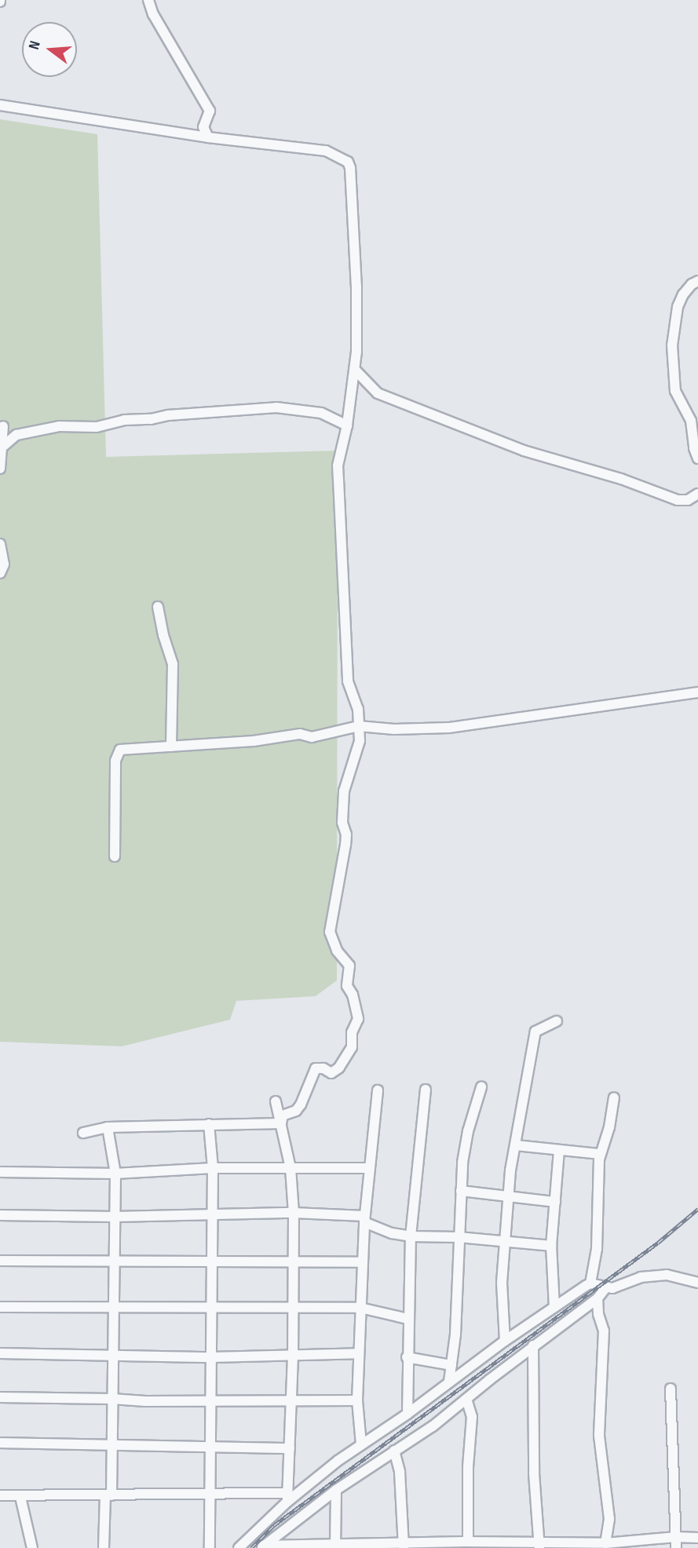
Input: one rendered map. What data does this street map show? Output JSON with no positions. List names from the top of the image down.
{
  "north": "left"
}
